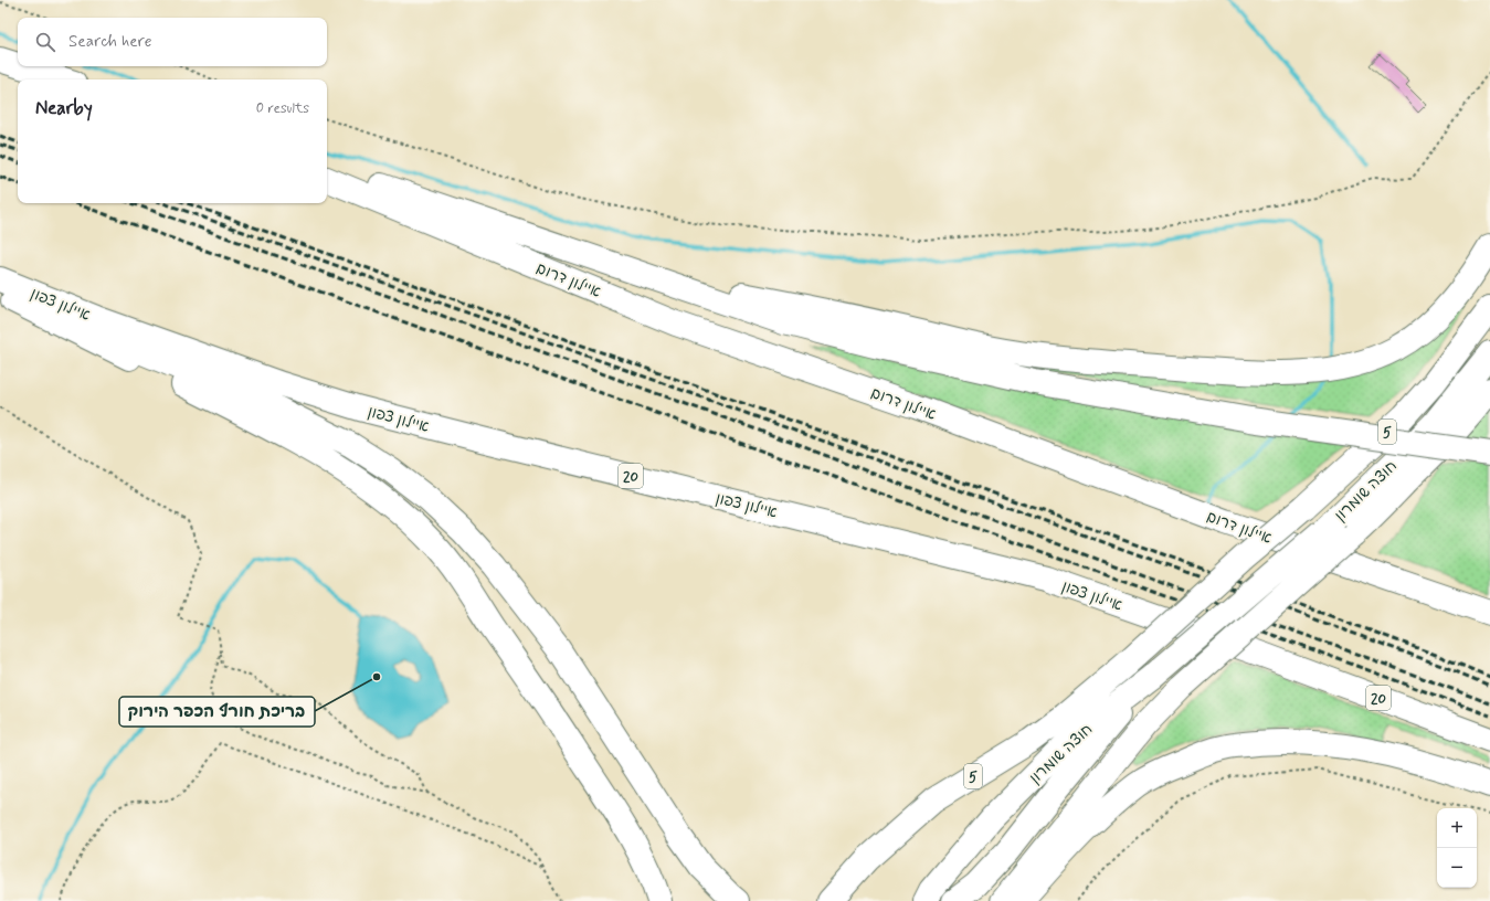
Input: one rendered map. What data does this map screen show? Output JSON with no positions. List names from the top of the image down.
{
  "streets": {
    "highway": [
      "איילון דרום",
      "איילון צפון",
      "5",
      "20",
      "חוצה שומרון"
    ]
  },
  "places": ["בריכת חורף הכפר הירוק"],
  "page": {
    "search": "Search here",
    "heading": ["Nearby", "0 results"],
    "map_buttons": ["+", "−"]
  }
}
